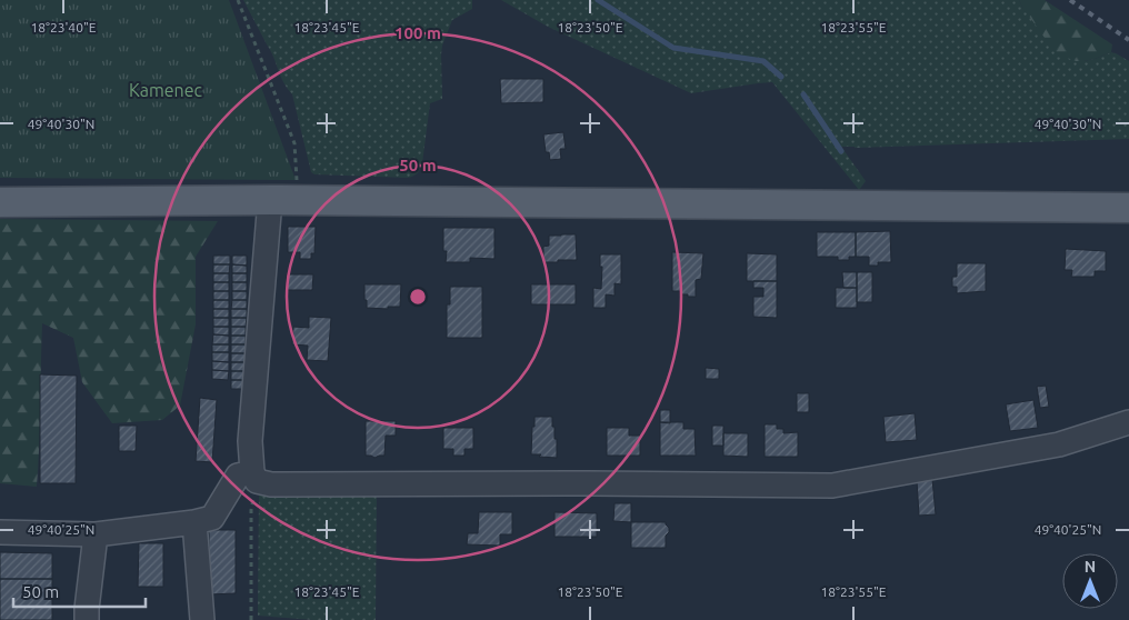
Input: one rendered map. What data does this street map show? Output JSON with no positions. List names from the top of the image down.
{
  "parks": ["Kamenec"],
  "scale_bar": "50 m",
  "north": "top",
  "coordinates": [
    "18°23'40\"E",
    "18°23'45\"E",
    "18°23'50\"E",
    "18°23'55\"E",
    "49°40'30\"N",
    "49°40'25\"N"
  ],
  "rings": ["100 m", "50 m"]
}
